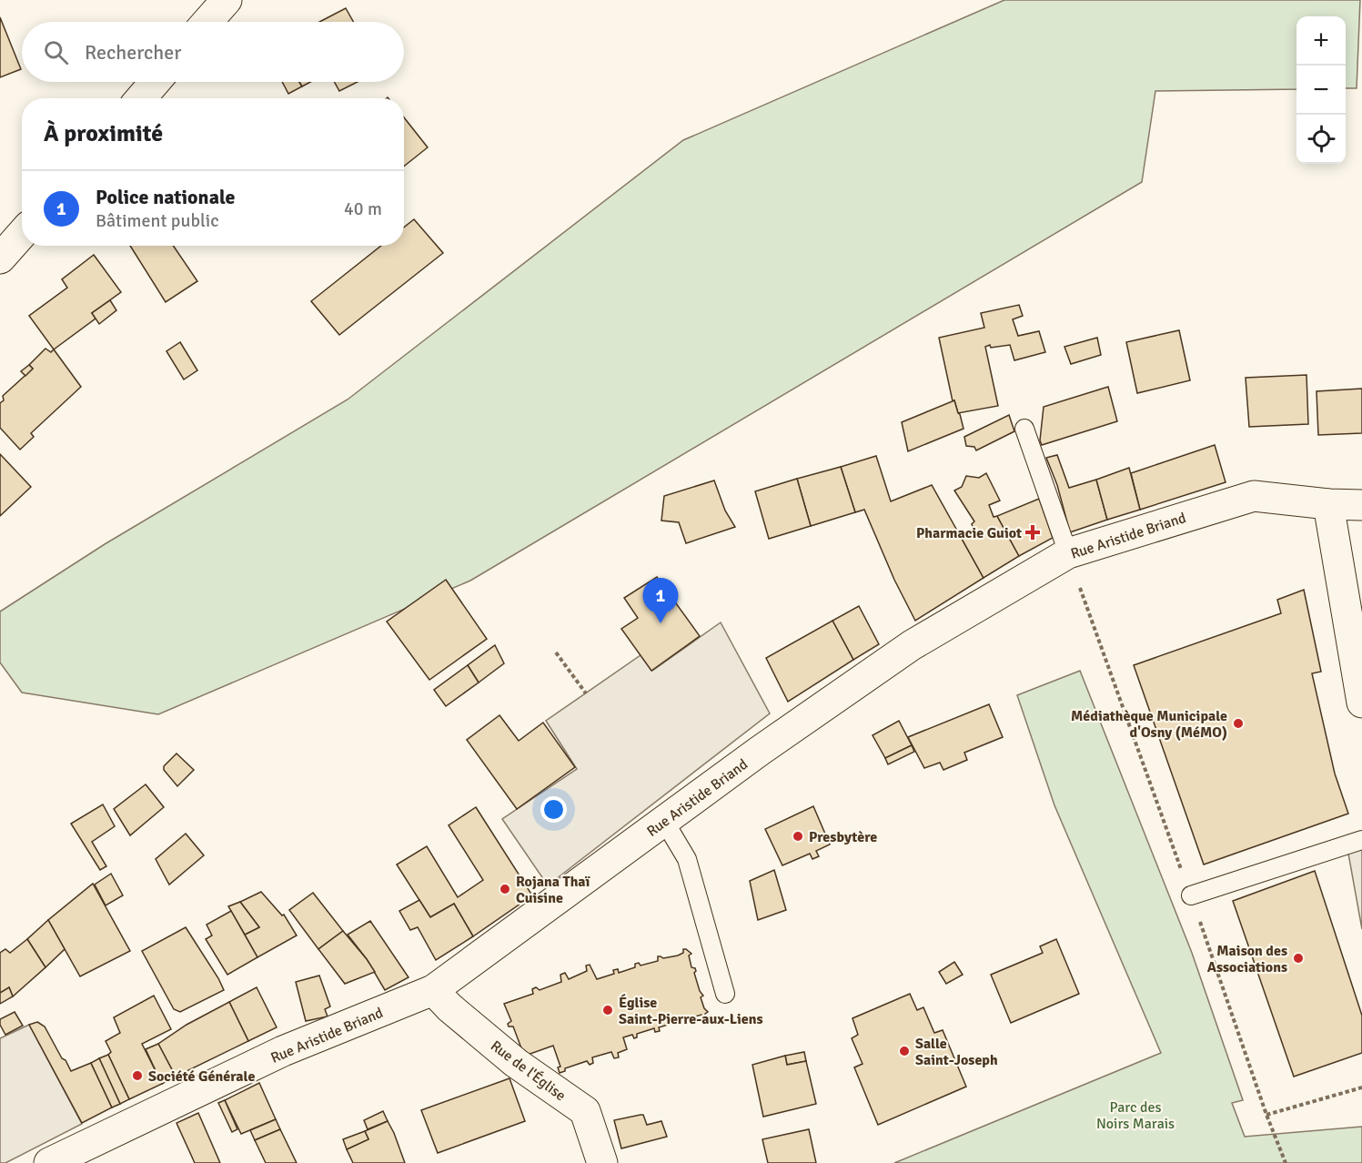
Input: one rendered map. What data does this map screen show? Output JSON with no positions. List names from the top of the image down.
{
  "streets": {
    "street": ["Rue Aristide Briand", "Rue de l'Église"]
  },
  "crossings": [
    ["Rue Aristide Briand", "Rue de l'Église"]
  ],
  "parks": ["Parc des Noirs Marais"],
  "places": {
    "health": ["Pharmacie Guiot"],
    "other": [
      "Médiathèque Municipale d'Osny (MéMO)",
      "Presbytère",
      "Rojana Thaï Cuisine",
      "Maison des Associations",
      "Église Saint-Pierre-aux-Liens",
      "Salle Saint-Joseph",
      "Société Générale"
    ]
  },
  "page": {
    "map_buttons": ["+", "−"],
    "search": "Rechercher",
    "heading": "À proximité",
    "list": [
      {
        "mark": "1",
        "name": "Police nationale",
        "note": "Bâtiment public",
        "value": "40 m"
      }
    ],
    "pins": "1"
  }
}
